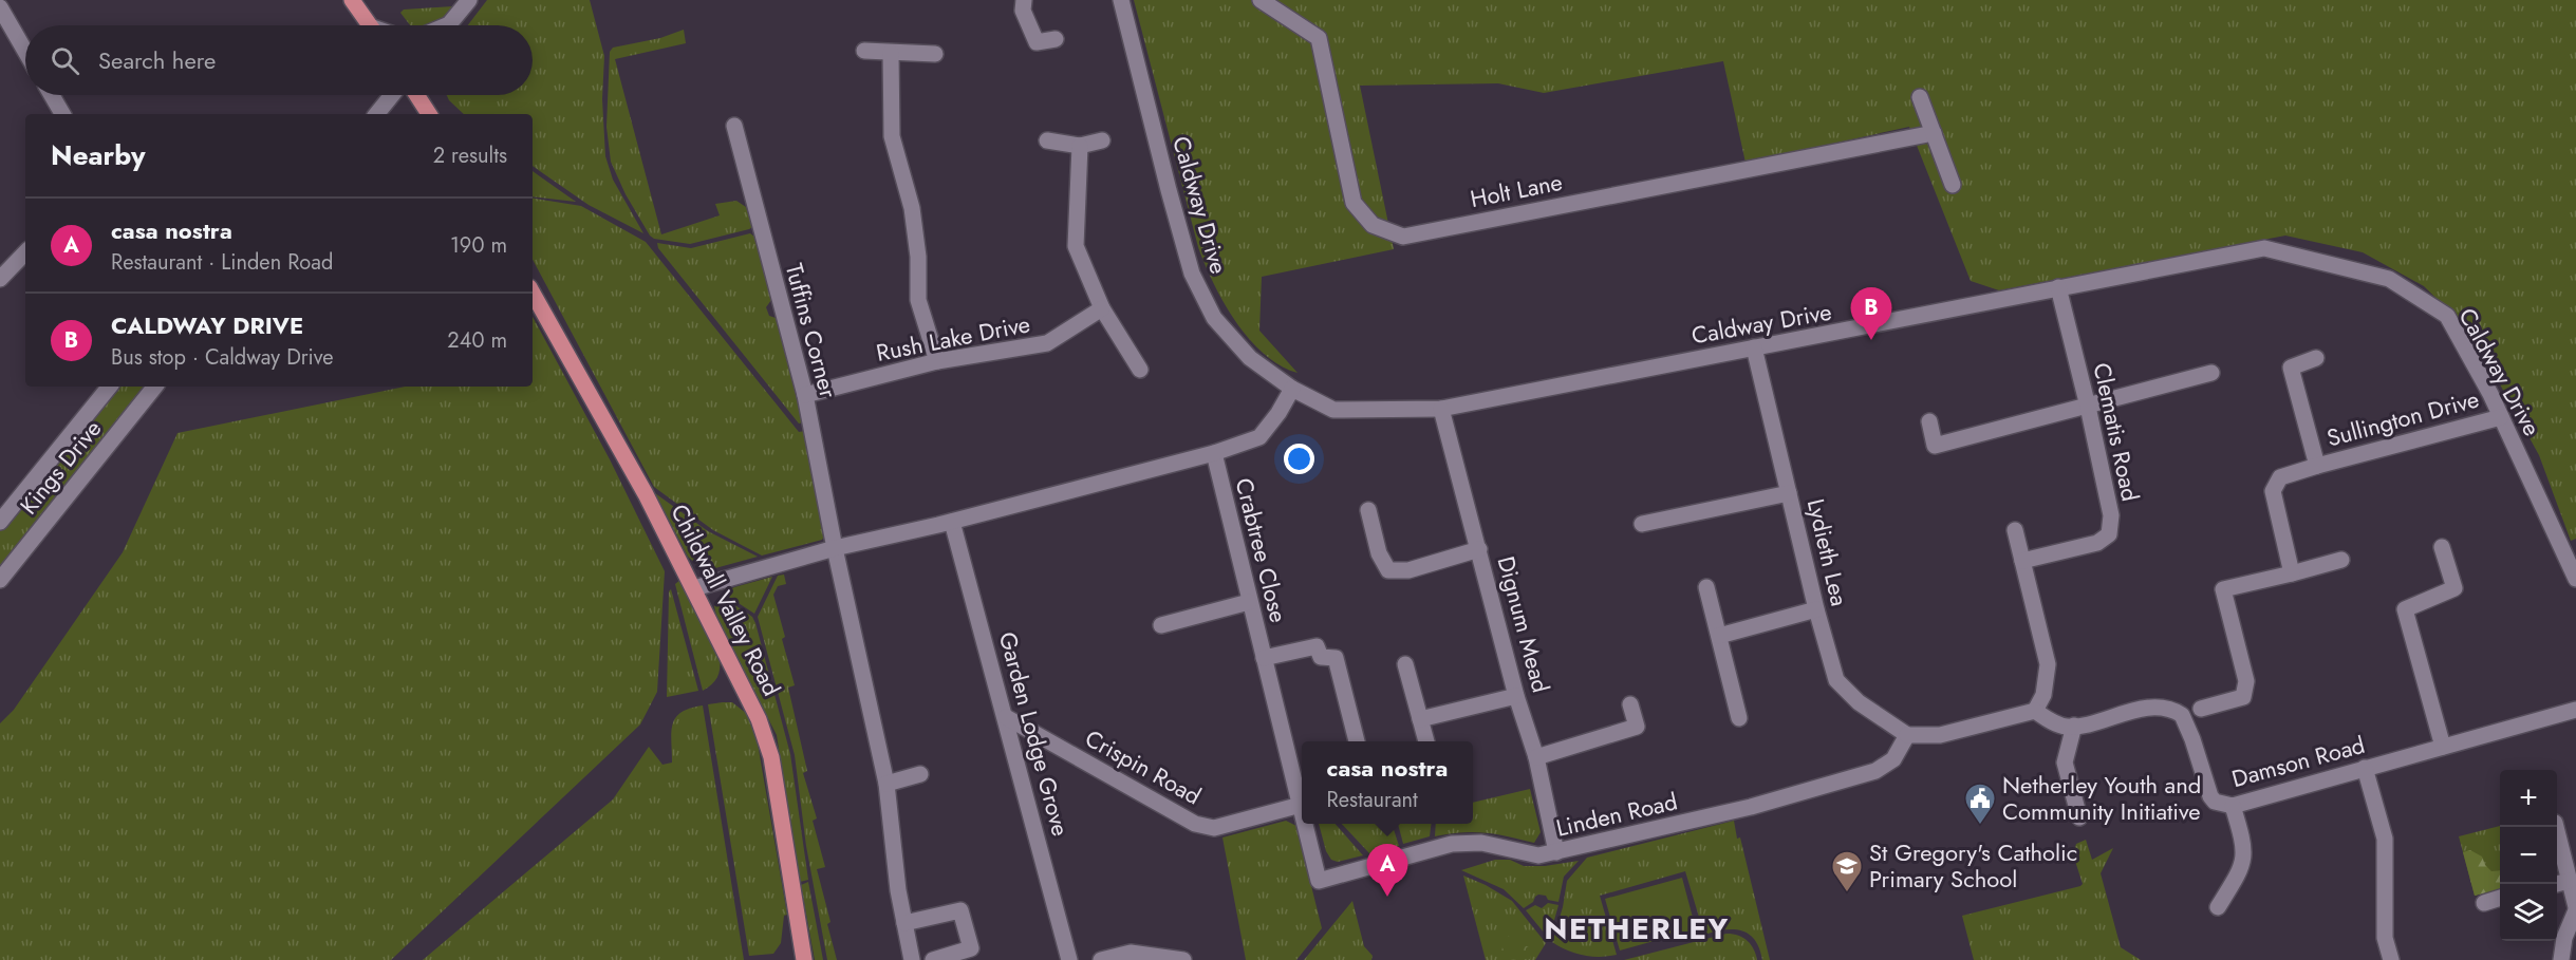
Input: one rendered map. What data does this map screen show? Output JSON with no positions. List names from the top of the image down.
{
  "streets": {
    "main road": ["Childwall Valley Road"],
    "street": [
      "Holt Lane",
      "Caldway Drive",
      "Tuffins Corner",
      "Rush Lake Drive",
      "Sullington Drive",
      "Clematis Road",
      "Kings Drive",
      "Crabtree Close",
      "Lydieth Lea",
      "Dignum Mead",
      "Garden Lodge Grove",
      "Damson Road",
      "Crispin Road",
      "Linden Road"
    ]
  },
  "crossings": [
    ["Caldway Drive", "Sullington Drive"],
    ["Caldway Drive", "Clematis Road"],
    ["Caldway Drive", "Lydieth Lea"],
    ["Caldway Drive", "Dignum Mead"],
    ["Tuffins Corner", "Rush Lake Drive"],
    ["Crabtree Close", "Crispin Road"],
    ["Crabtree Close", "Linden Road"],
    ["Lydieth Lea", "Linden Road"],
    ["Dignum Mead", "Linden Road"],
    ["Garden Lodge Grove", "Crispin Road"]
  ],
  "districts": ["NETHERLEY"],
  "places": {
    "public building": ["Netherley Youth and Community Initiative"],
    "school or university": ["St Gregory's Catholic Primary School"]
  },
  "page": {
    "search": "Search here",
    "heading": ["Nearby", "2 results"],
    "list": [
      {
        "mark": "A",
        "name": "casa nostra",
        "note": "Restaurant · Linden Road",
        "value": "190 m"
      },
      {
        "mark": "B",
        "name": "CALDWAY DRIVE",
        "note": "Bus stop · Caldway Drive",
        "value": "240 m"
      }
    ],
    "pins": ["B", "A"],
    "popup": ["casa nostra", "Restaurant"],
    "map_buttons": ["+", "−"]
  }
}
